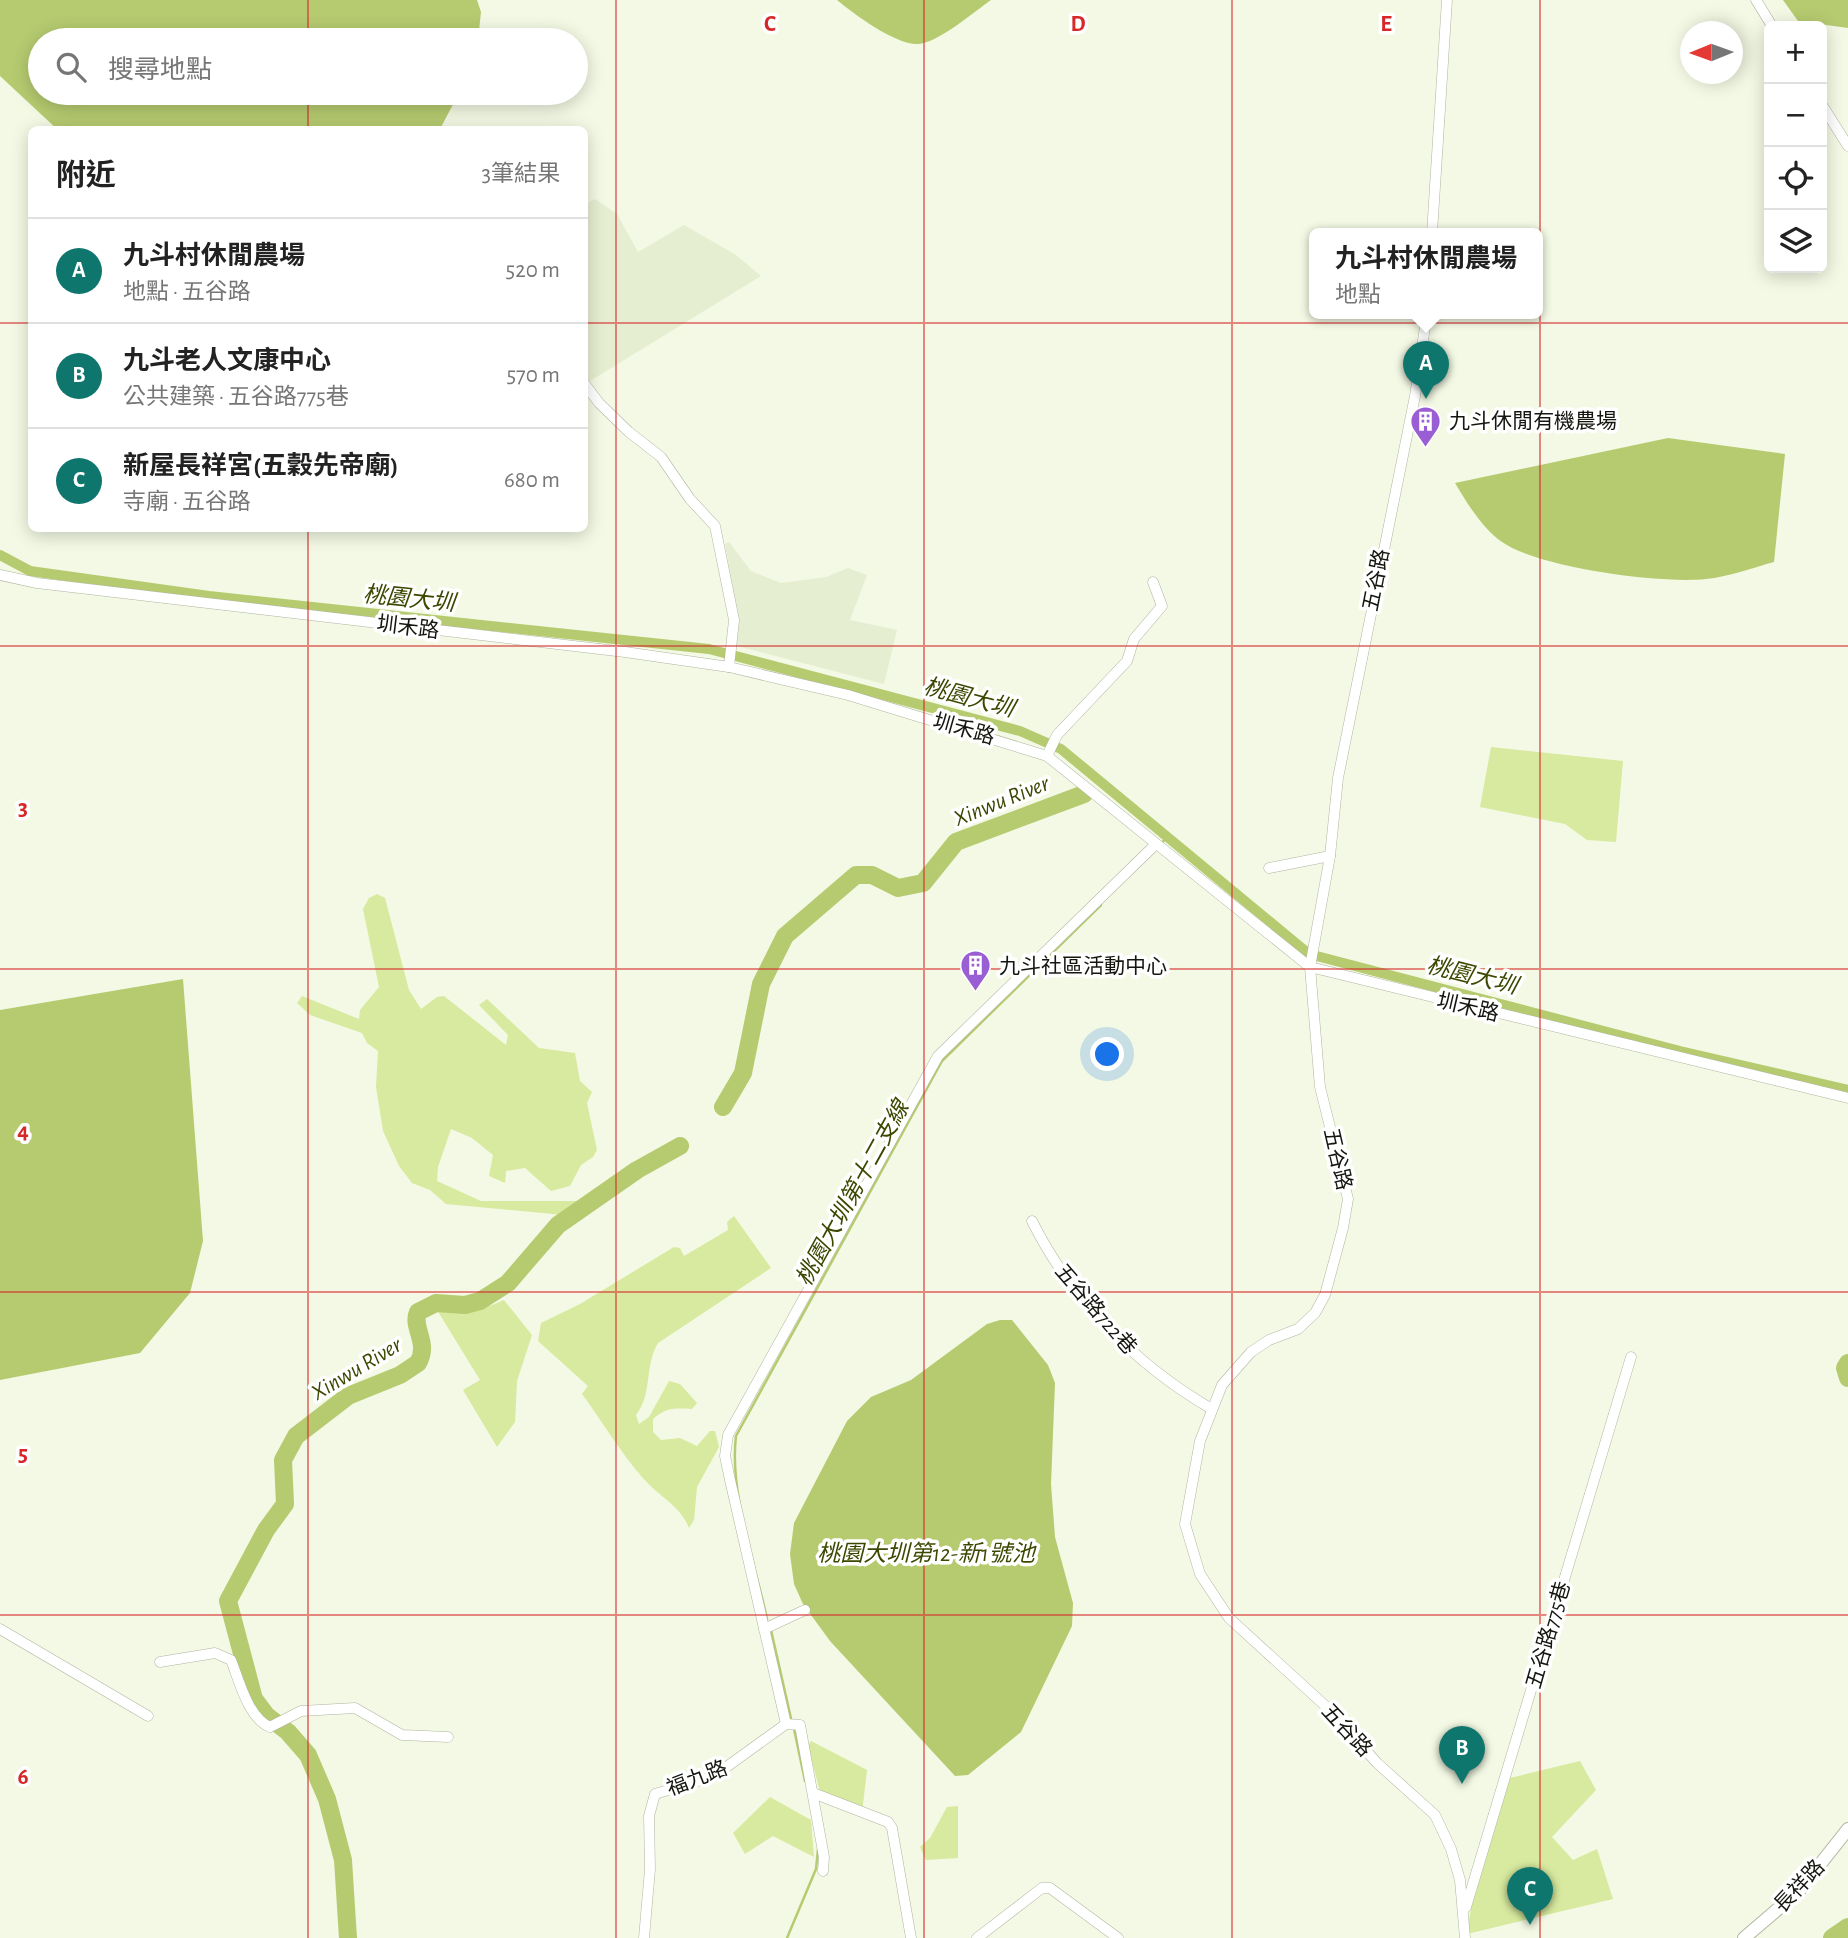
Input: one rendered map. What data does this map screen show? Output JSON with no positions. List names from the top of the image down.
{
  "streets": {
    "street": [
      "五谷路",
      "圳禾路",
      "五谷路722巷",
      "五谷路775巷",
      "福九路",
      "長祥路"
    ]
  },
  "crossings": [
    ["五谷路", "圳禾路"],
    ["五谷路", "五谷路722巷"],
    ["五谷路", "五谷路775巷"]
  ],
  "water": [
    "桃園大圳",
    "Xinwu River",
    "桃園大圳第十二支線",
    "桃園大圳第12-新1號池"
  ],
  "places": {
    "building": ["九斗休閒有機農場", "九斗社區活動中心"]
  },
  "north": "left",
  "page": {
    "map_buttons": ["+", "−"],
    "search": "搜尋地點",
    "heading": ["附近", "3筆結果"],
    "list": [
      {
        "mark": "A",
        "name": "九斗村休閒農場",
        "note": "地點 · 五谷路",
        "value": "520 m"
      },
      {
        "mark": "B",
        "name": "九斗老人文康中心",
        "note": "公共建築 · 五谷路775巷",
        "value": "570 m"
      },
      {
        "mark": "C",
        "name": "新屋長祥宮(五穀先帝廟)",
        "note": "寺廟 · 五谷路",
        "value": "680 m"
      }
    ],
    "popup": ["九斗村休閒農場", "地點"],
    "pins": ["A", "B", "C"]
  },
  "grid": {
    "columns": ["C", "D", "E"],
    "rows": [
      "3",
      "4",
      "5",
      "6"
    ]
  }
}
